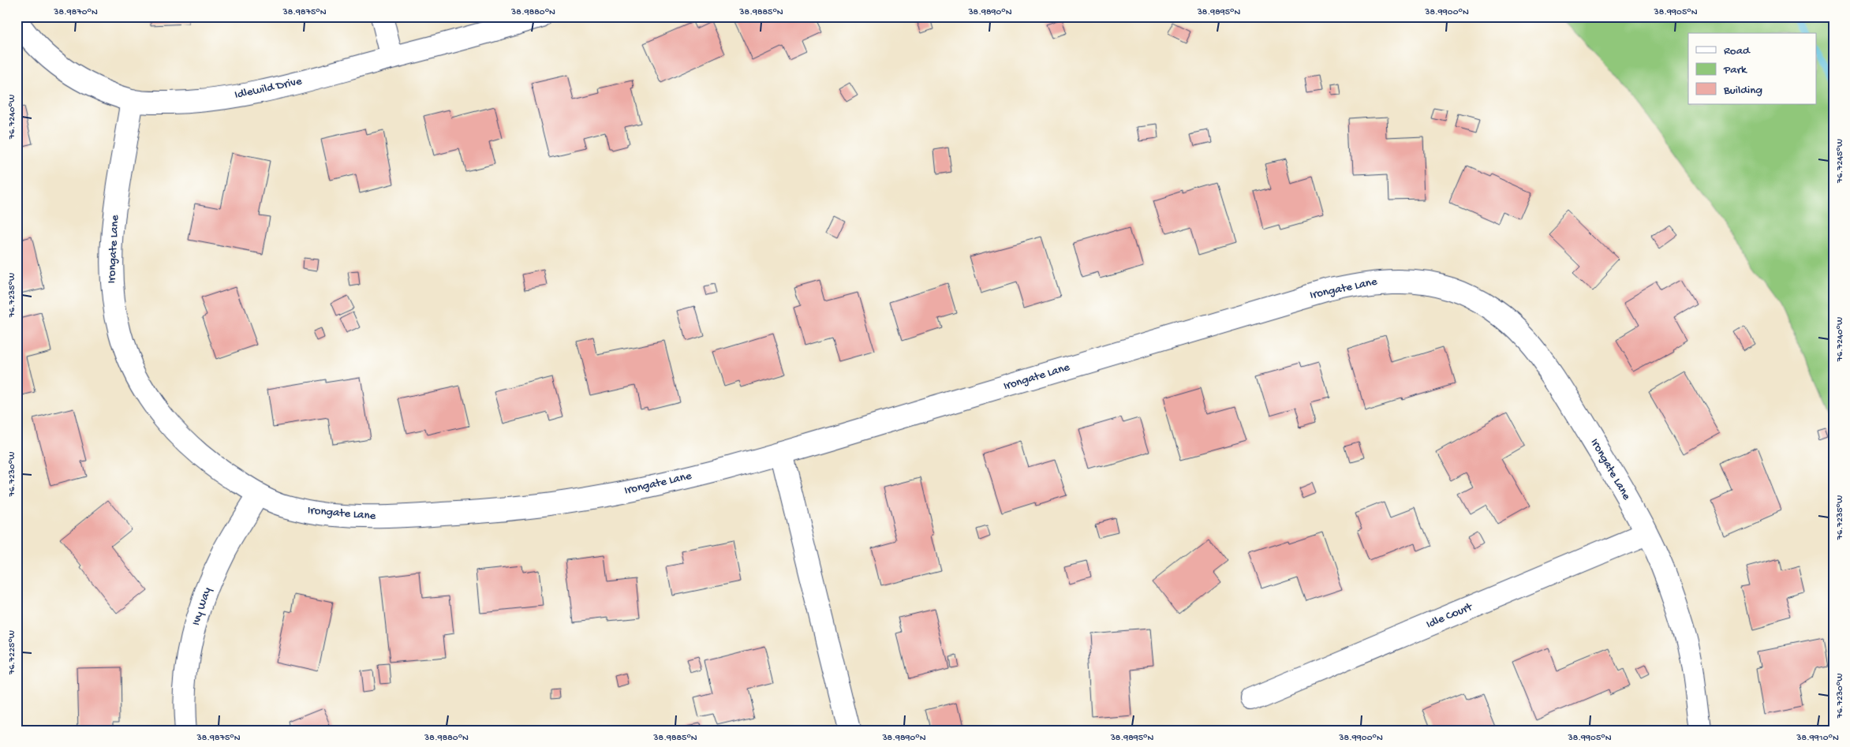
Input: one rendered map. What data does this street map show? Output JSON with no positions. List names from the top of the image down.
{
  "streets": {
    "street": [
      "Idlewild Drive",
      "Irongate Lane",
      "Ivy Way",
      "Idle Court"
    ]
  },
  "crossings": [
    ["Idlewild Drive", "Irongate Lane"],
    ["Irongate Lane", "Ivy Way"],
    ["Irongate Lane", "Idle Court"]
  ],
  "legend": ["Road", "Park", "Building"],
  "coordinates": [
    "38.9870°N",
    "38.9875°N",
    "38.9880°N",
    "38.9885°N",
    "38.9890°N",
    "38.9895°N",
    "38.9900°N",
    "38.9905°N",
    "76.7240°W",
    "76.7245°W",
    "76.7235°W",
    "76.7230°W",
    "76.7225°W",
    "38.9910°N"
  ]
}
